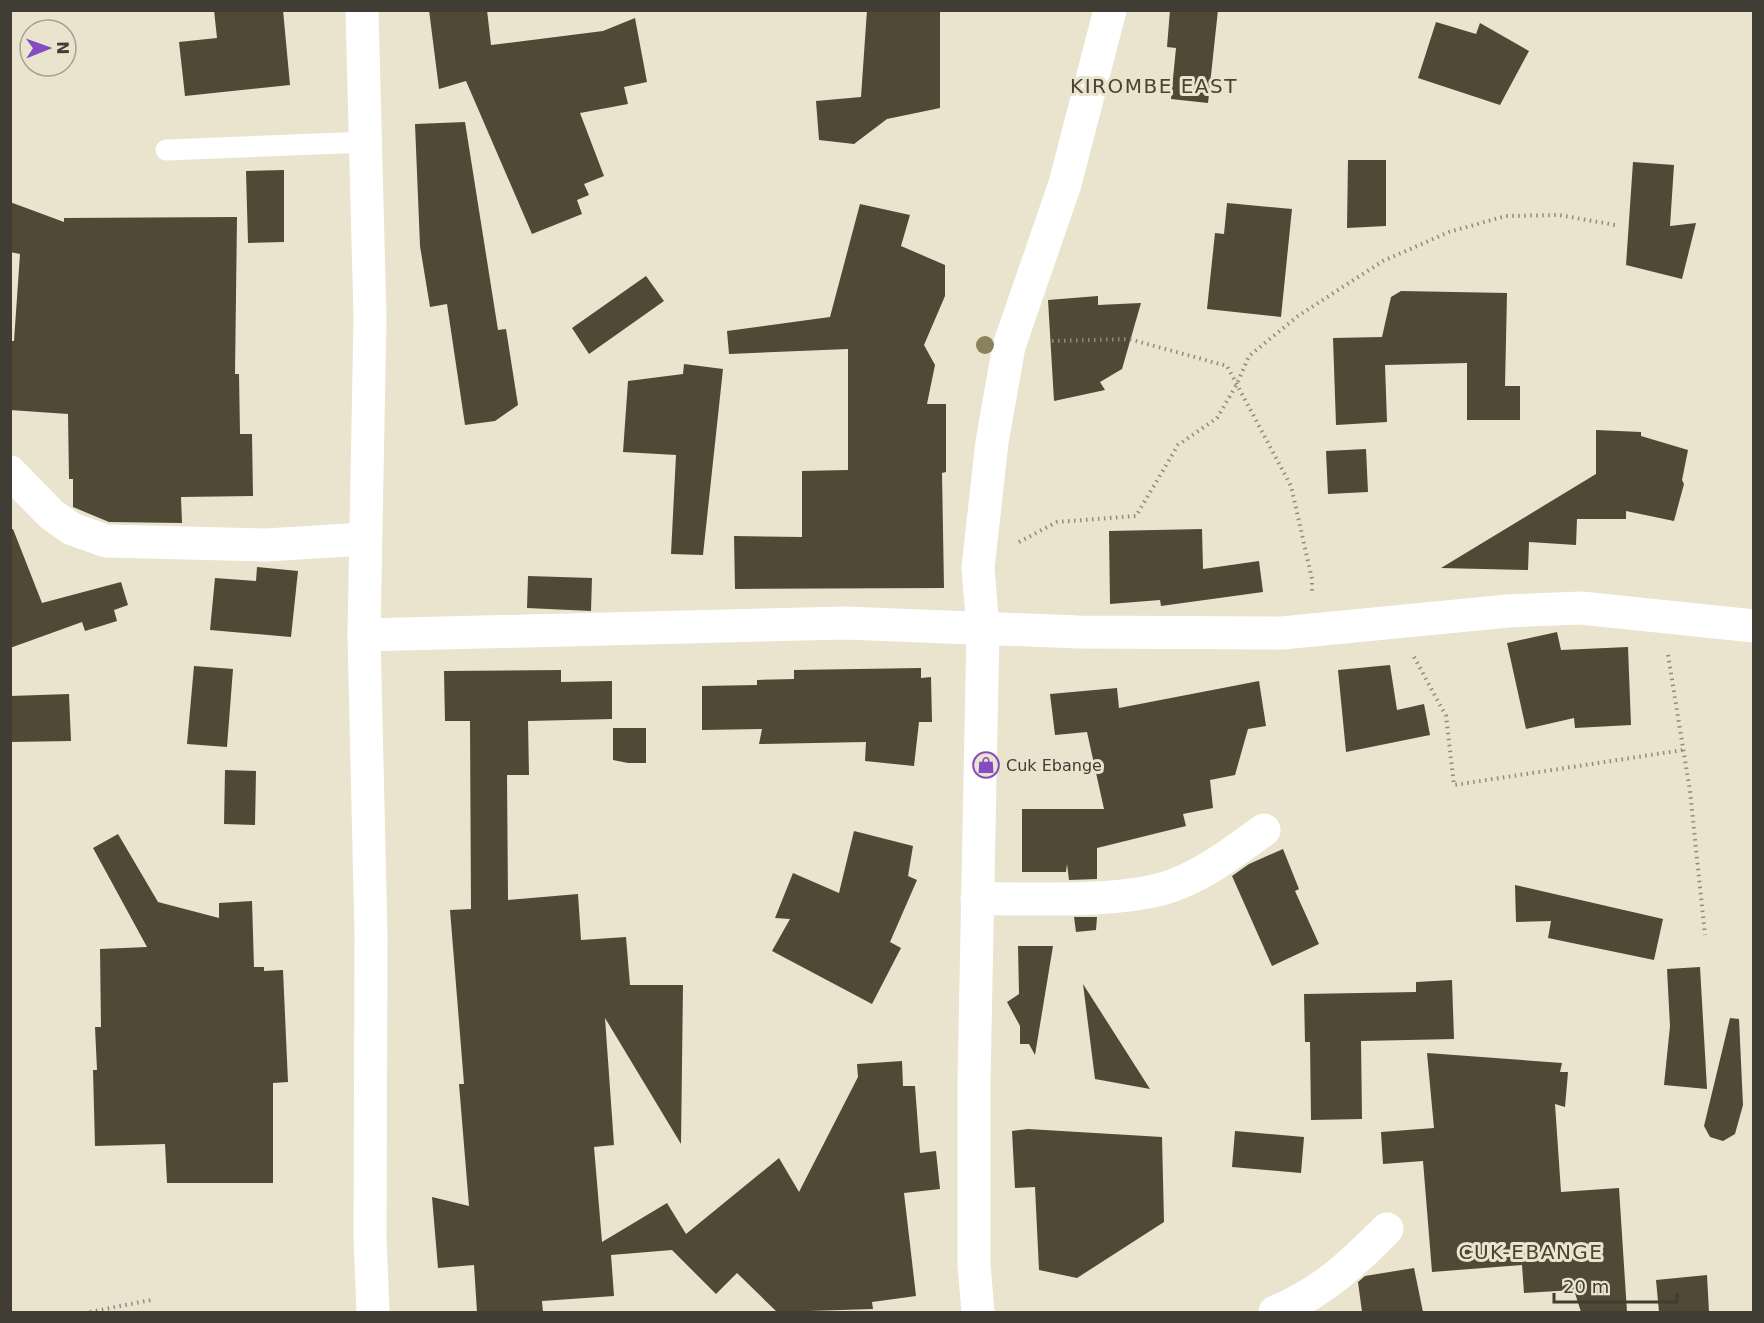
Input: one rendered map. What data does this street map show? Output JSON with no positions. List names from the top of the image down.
{
  "districts": ["KIROMBE EAST", "CUK-EBANGE"],
  "places": {
    "shop": ["Cuk Ebange"]
  },
  "scale_bar": "20 m",
  "north": "right"
}
